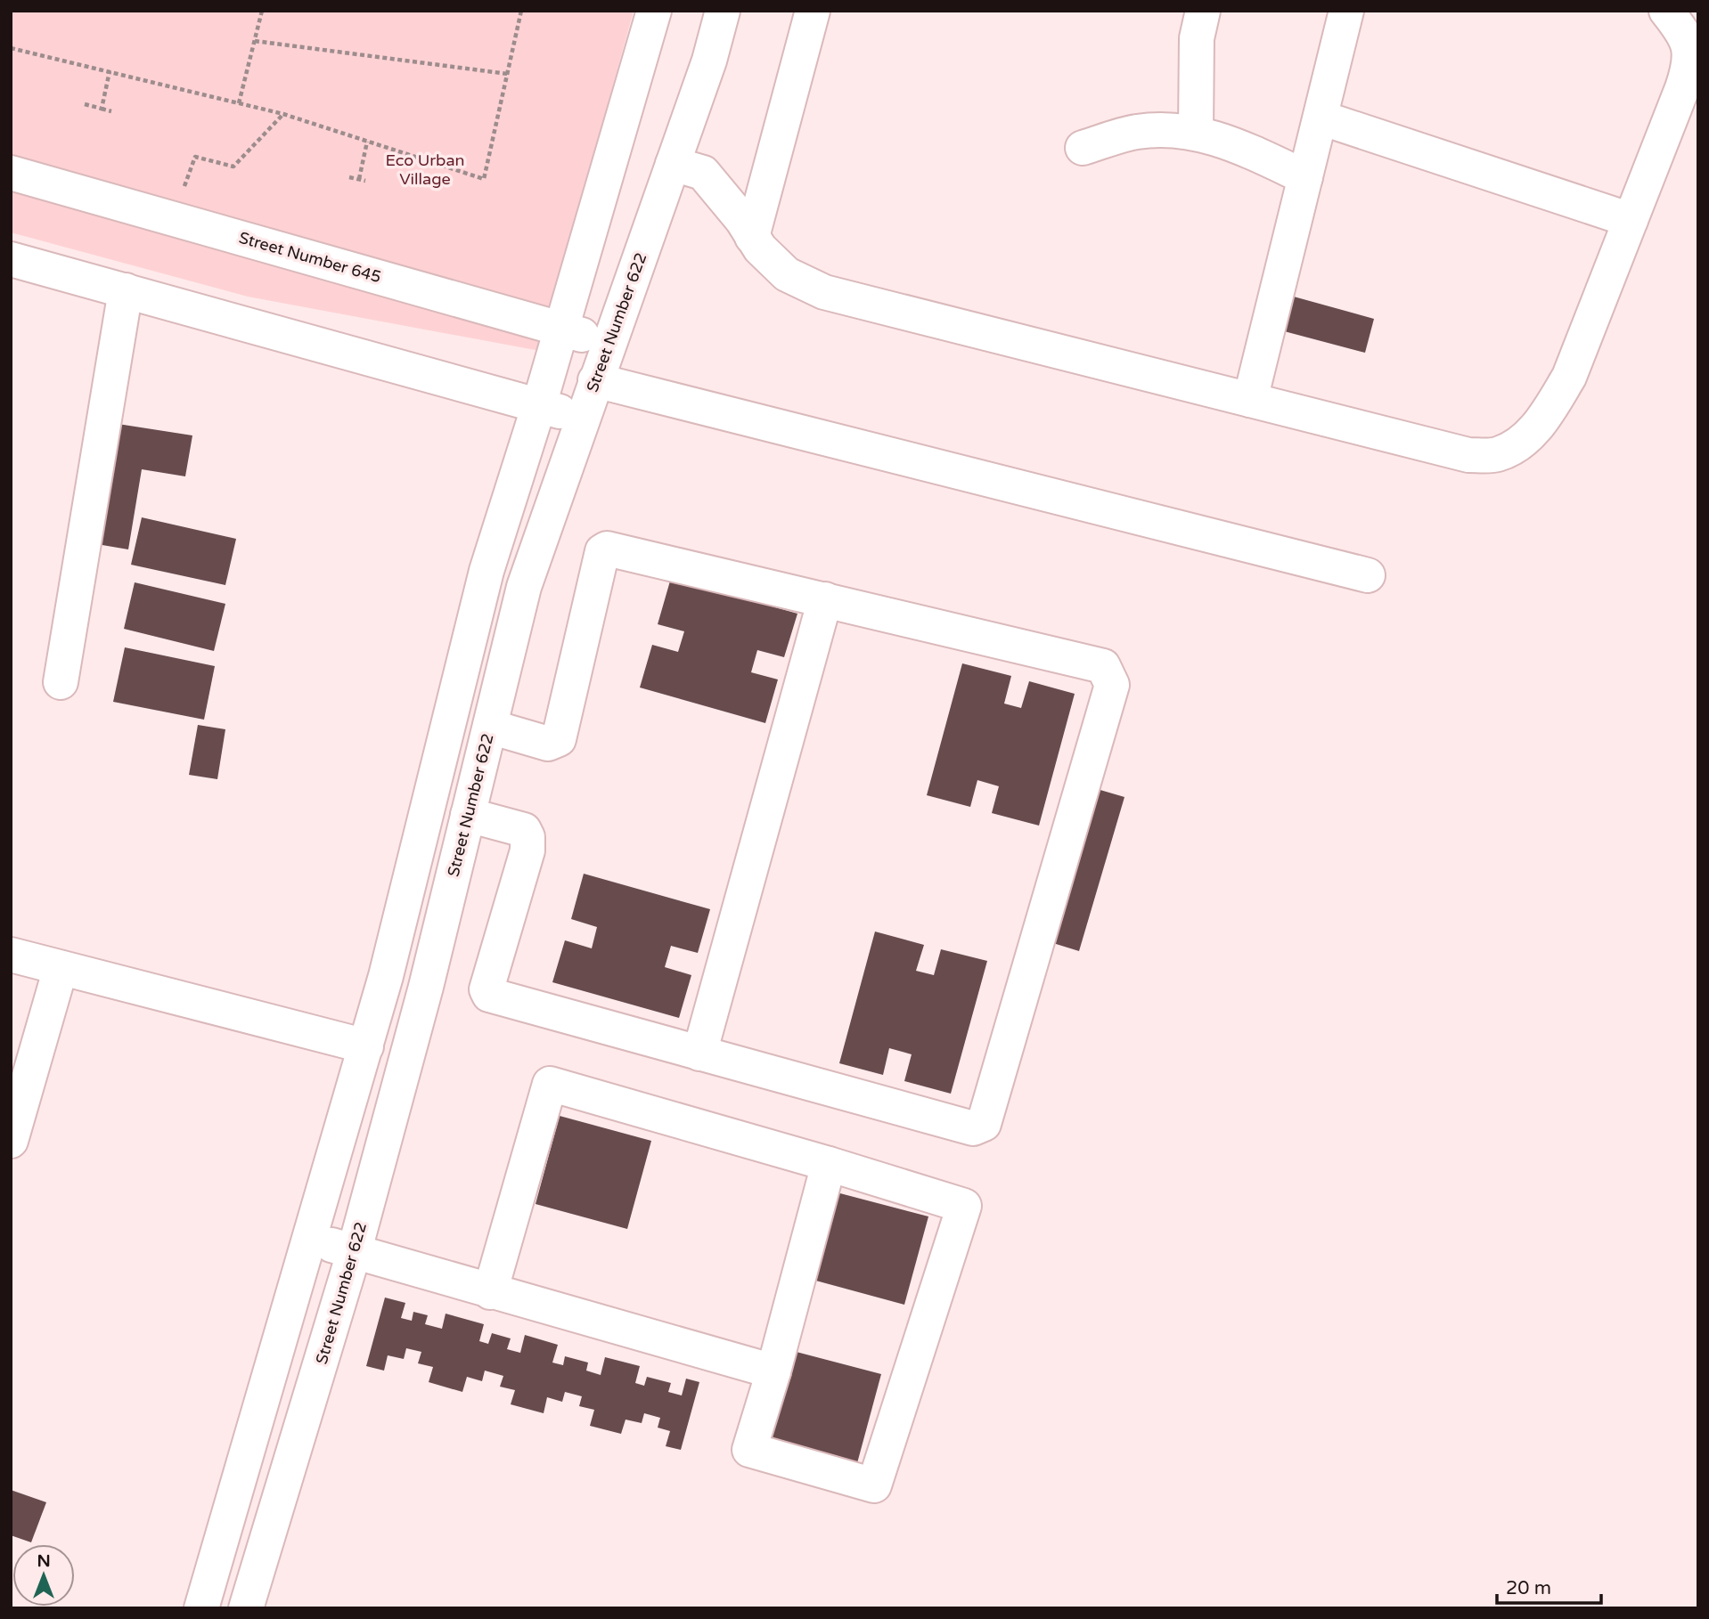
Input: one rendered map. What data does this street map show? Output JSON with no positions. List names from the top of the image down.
{
  "streets": {
    "street": ["Street Number 645", "Street Number 622"]
  },
  "crossings": [
    ["Street Number 645", "Street Number 622"]
  ],
  "parks": ["Eco Urban Village"],
  "scale_bar": "20 m",
  "north": "top"
}
